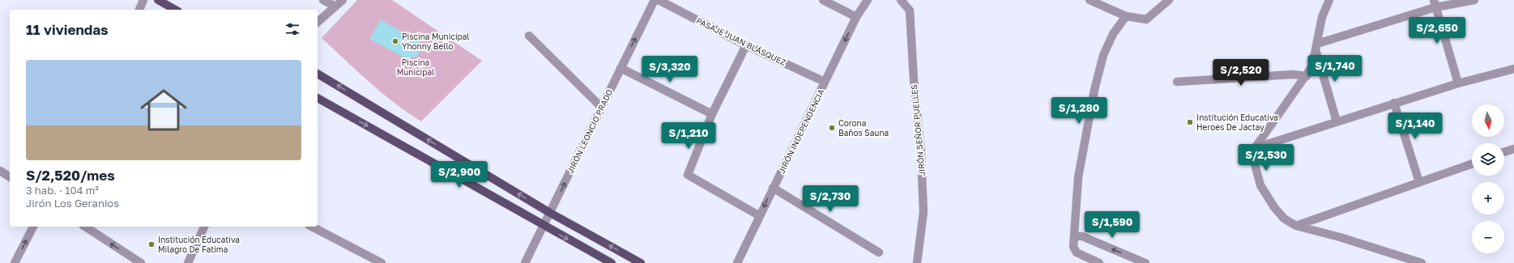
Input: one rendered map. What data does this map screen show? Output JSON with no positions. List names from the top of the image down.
{
  "streets": {
    "street": [
      "PASAJE JUAN BLÁSQUEZ",
      "JIRÓN SEÑOR PUELLES",
      "JIRÓN LEONCIO PRADO",
      "JIRÓN INDEPENDENCIA"
    ]
  },
  "crossings": [
    ["PASAJE JUAN BLÁSQUEZ", "JIRÓN INDEPENDENCIA"]
  ],
  "one_way": ["JIRÓN LEONCIO PRADO", "JIRÓN INDEPENDENCIA"],
  "parks": ["Piscina Municipal"],
  "places": [
    "Piscina Municipal Yhonny Bello",
    "Institución Educativa Heroes De Jactay",
    "Corona Baños Sauna",
    "Institución Educativa Milagro De Fatima"
  ],
  "north": "bottom",
  "page": {
    "heading": "11 viviendas",
    "price": [
      "S/2,650",
      "S/1,740",
      "S/3,320",
      "S/2,520",
      "S/1,280",
      "S/1,140",
      "S/1,210",
      "S/2,530",
      "S/2,900",
      "S/2,730",
      "S/1,590"
    ],
    "list": [
      {
        "name": "S/2,520/mes",
        "note": "3 hab. · 104 m² · Jirón Los Geranios"
      }
    ],
    "map_buttons": ["+", "−"]
  }
}
